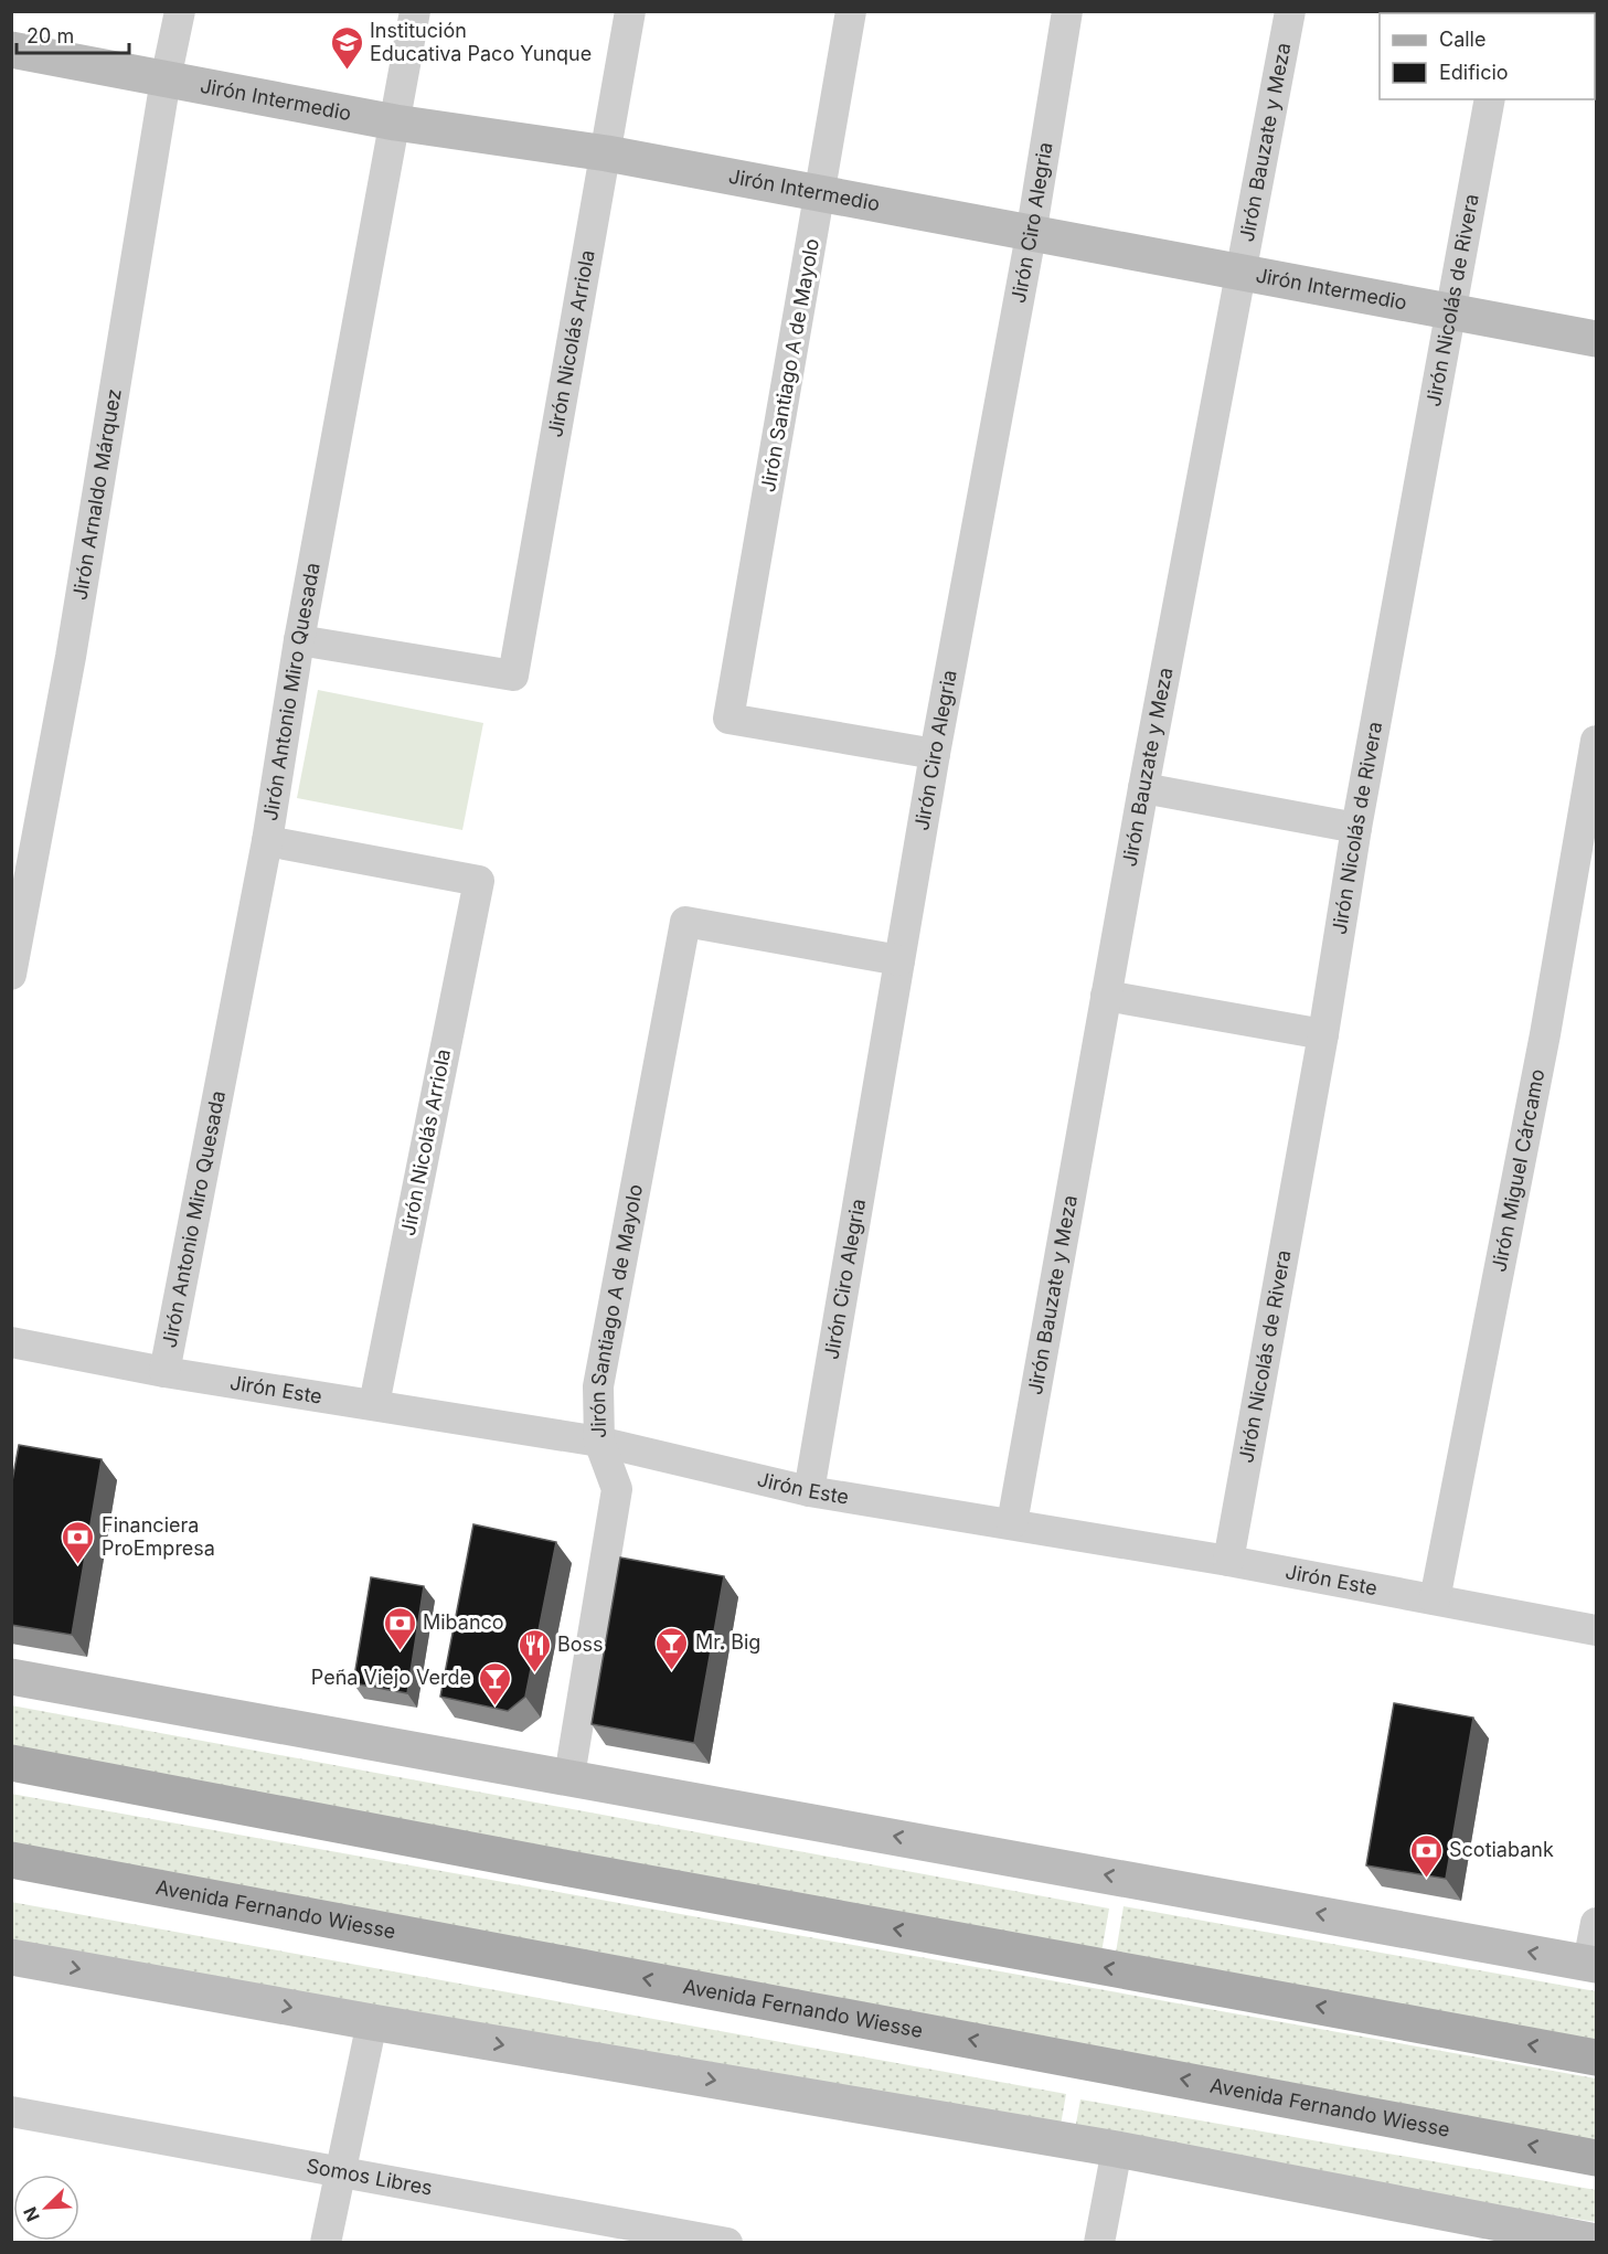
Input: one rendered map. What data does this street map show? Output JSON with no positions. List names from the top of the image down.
{
  "streets": {
    "main road": ["Jirón Intermedio", "Avenida Fernando Wiesse"],
    "street": [
      "Jirón Bauzate y Meza",
      "Jirón Ciro Alegria",
      "Jirón Nicolás de Rivera",
      "Jirón Nicolás Arriola",
      "Jirón Santiago A de Mayolo",
      "Jirón Arnaldo Márquez",
      "Jirón Antonio Miro Quesada",
      "Jirón Miguel Cárcamo",
      "Jirón Este",
      "Somos Libres"
    ]
  },
  "crossings": [
    ["Jirón Intermedio", "Jirón Bauzate y Meza"],
    ["Jirón Intermedio", "Jirón Ciro Alegria"],
    ["Jirón Intermedio", "Jirón Nicolás de Rivera"],
    ["Jirón Intermedio", "Jirón Nicolás Arriola"],
    ["Jirón Intermedio", "Jirón Santiago A de Mayolo"],
    ["Jirón Intermedio", "Jirón Arnaldo Márquez"],
    ["Jirón Intermedio", "Jirón Antonio Miro Quesada"],
    ["Jirón Bauzate y Meza", "Jirón Este"],
    ["Jirón Ciro Alegria", "Jirón Santiago A de Mayolo"],
    ["Jirón Ciro Alegria", "Jirón Este"],
    ["Jirón Nicolás de Rivera", "Jirón Este"],
    ["Jirón Nicolás Arriola", "Jirón Antonio Miro Quesada"],
    ["Jirón Nicolás Arriola", "Jirón Este"],
    ["Jirón Santiago A de Mayolo", "Jirón Este"],
    ["Jirón Antonio Miro Quesada", "Jirón Este"],
    ["Jirón Miguel Cárcamo", "Jirón Este"]
  ],
  "places": {
    "school or university": ["Institución Educativa Paco Yunque"],
    "bank": ["Financiera ProEmpresa", "Mibanco", "Scotiabank"],
    "bar": ["Mr. Big", "Peña Viejo Verde"],
    "restaurant": ["Boss"]
  },
  "legend": ["Calle", "Edificio"],
  "scale_bar": "20 m",
  "north": "bottom left"
}
